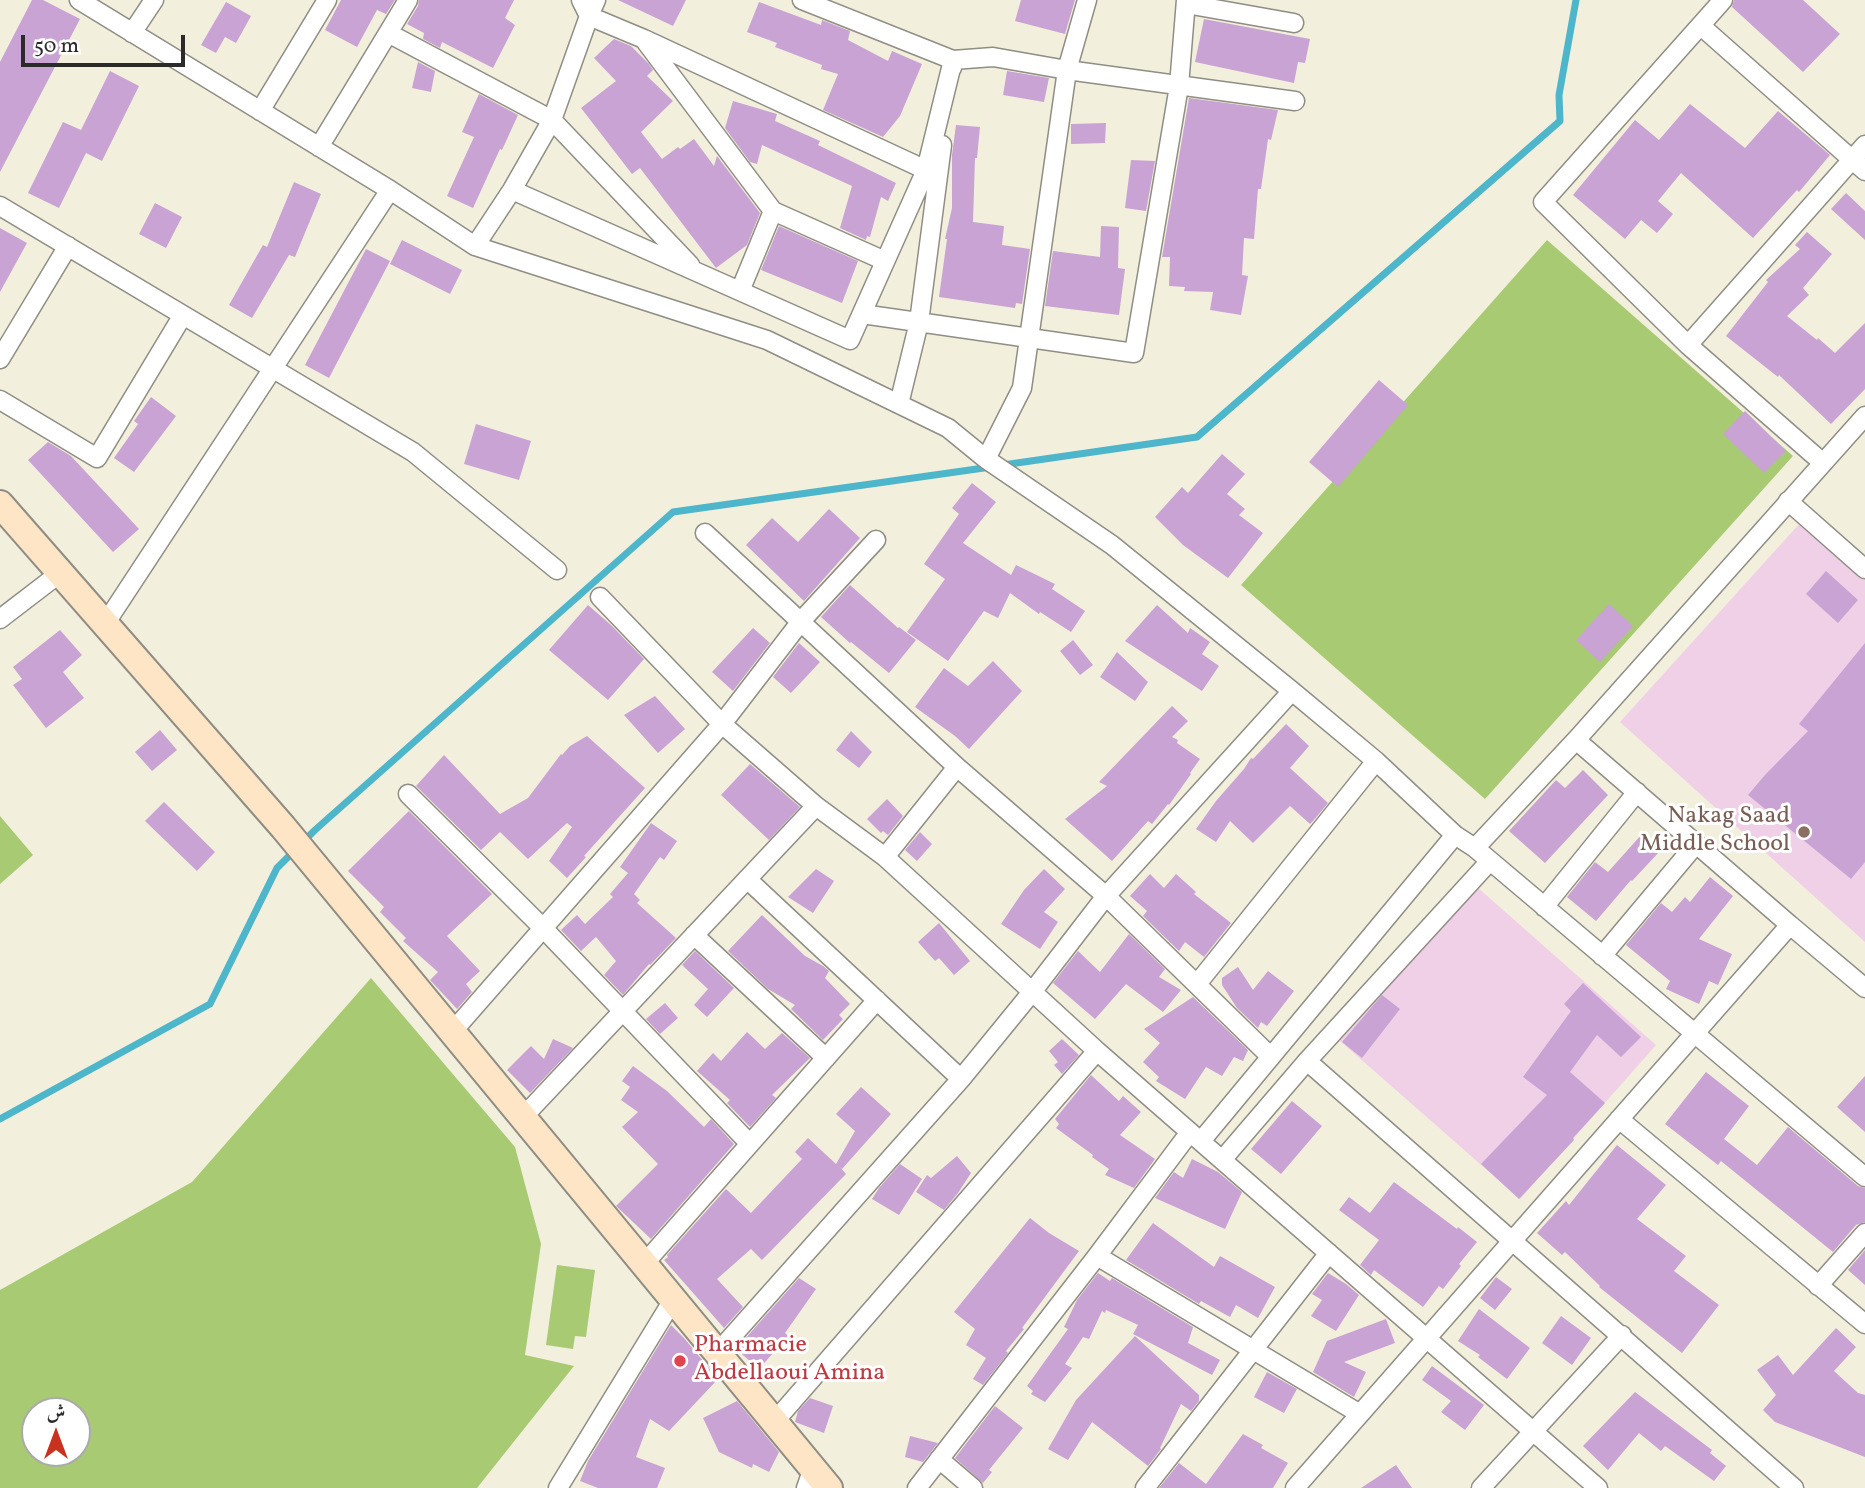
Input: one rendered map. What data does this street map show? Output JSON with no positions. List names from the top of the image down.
{
  "places": ["Nakag Saad Middle School", "Pharmacie Abdellaoui Amina"],
  "scale_bar": "50 m",
  "north": "top"
}
